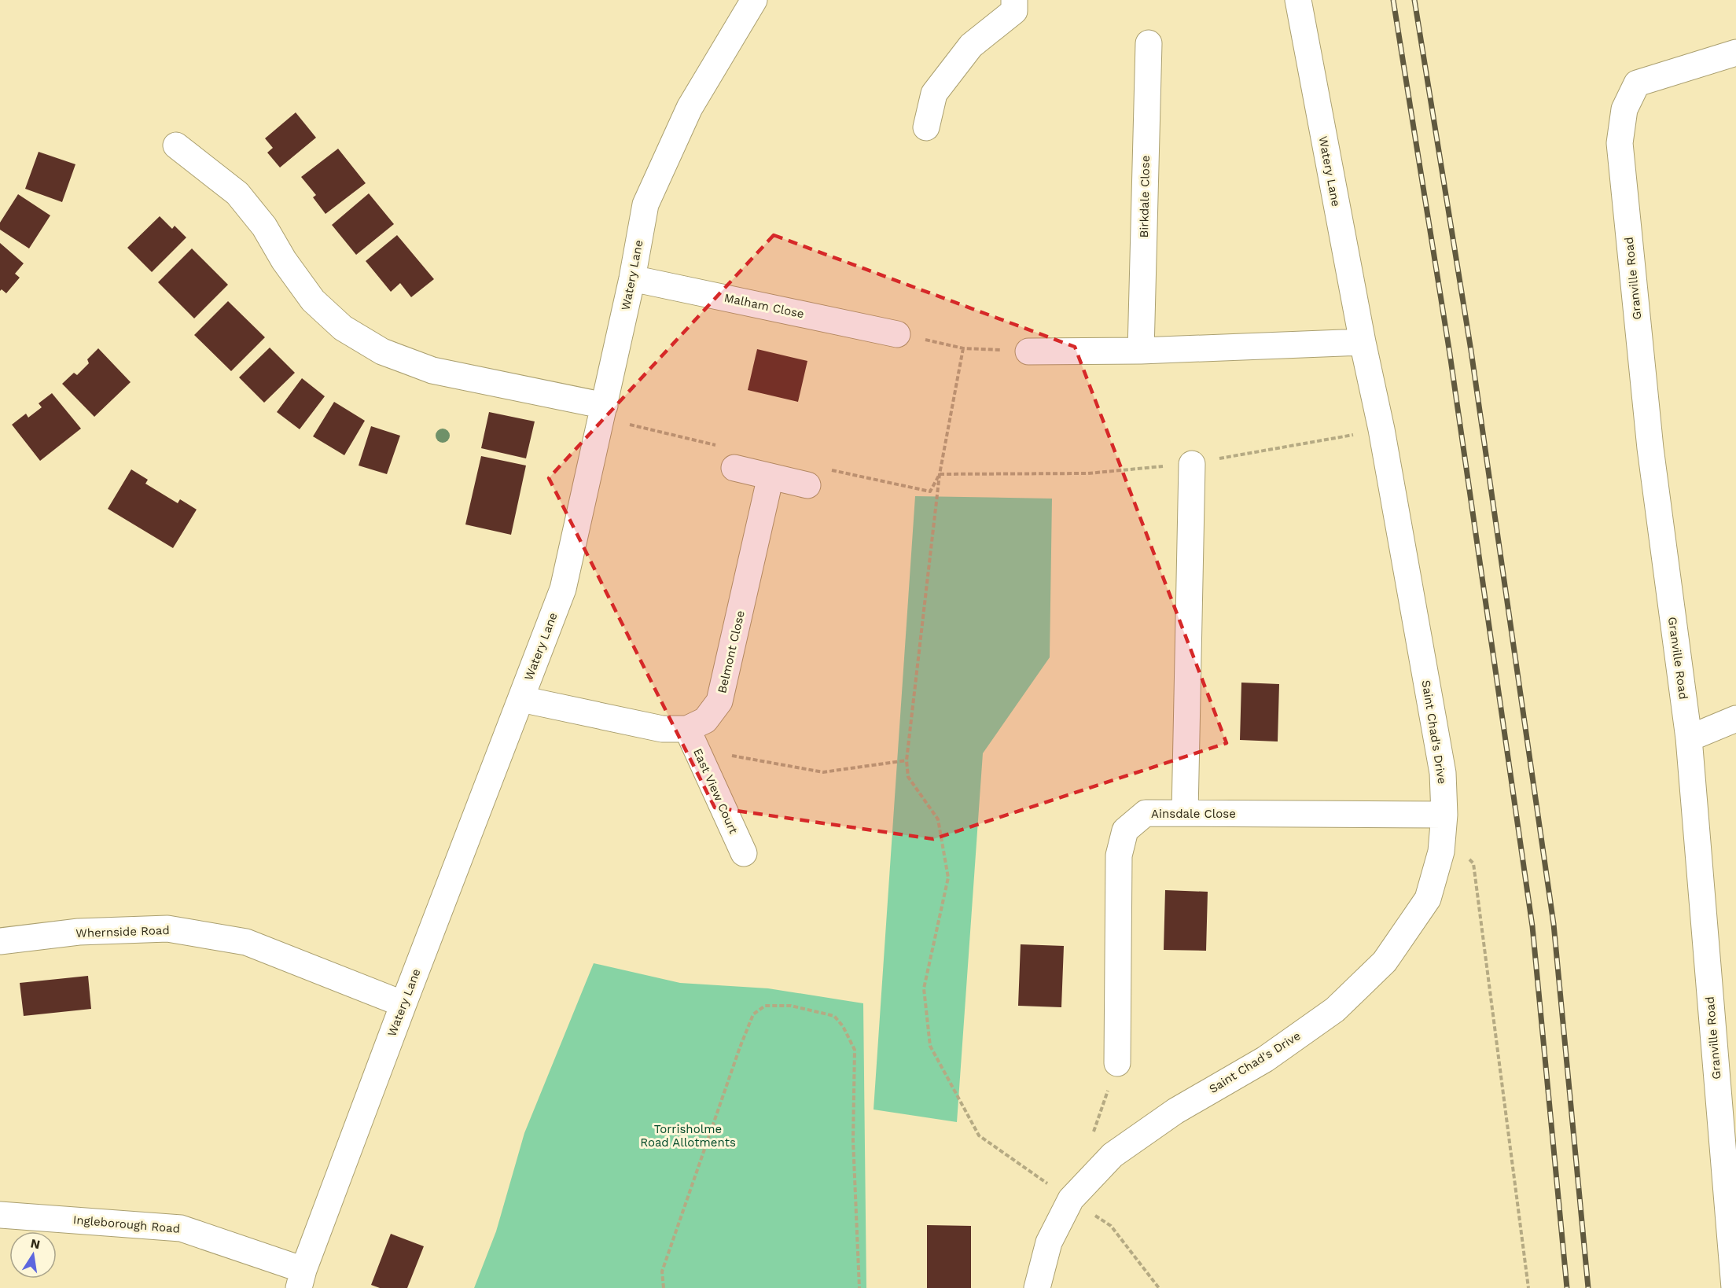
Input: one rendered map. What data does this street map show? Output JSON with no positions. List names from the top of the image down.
{
  "streets": {
    "street": [
      "Watery Lane",
      "Birkdale Close",
      "Granville Road",
      "Malham Close",
      "Belmont Close",
      "Saint Chad's Drive",
      "East View Court",
      "Ainsdale Close",
      "Whernside Road",
      "Ingleborough Road"
    ]
  },
  "crossings": [
    ["Watery Lane", "Malham Close"],
    ["Watery Lane", "Belmont Close"],
    ["Watery Lane", "Saint Chad's Drive"],
    ["Watery Lane", "Whernside Road"],
    ["Watery Lane", "Ingleborough Road"],
    ["Belmont Close", "East View Court"],
    ["Saint Chad's Drive", "Ainsdale Close"]
  ],
  "parks": ["Torrisholme Road Allotments"],
  "north": "top"
}
